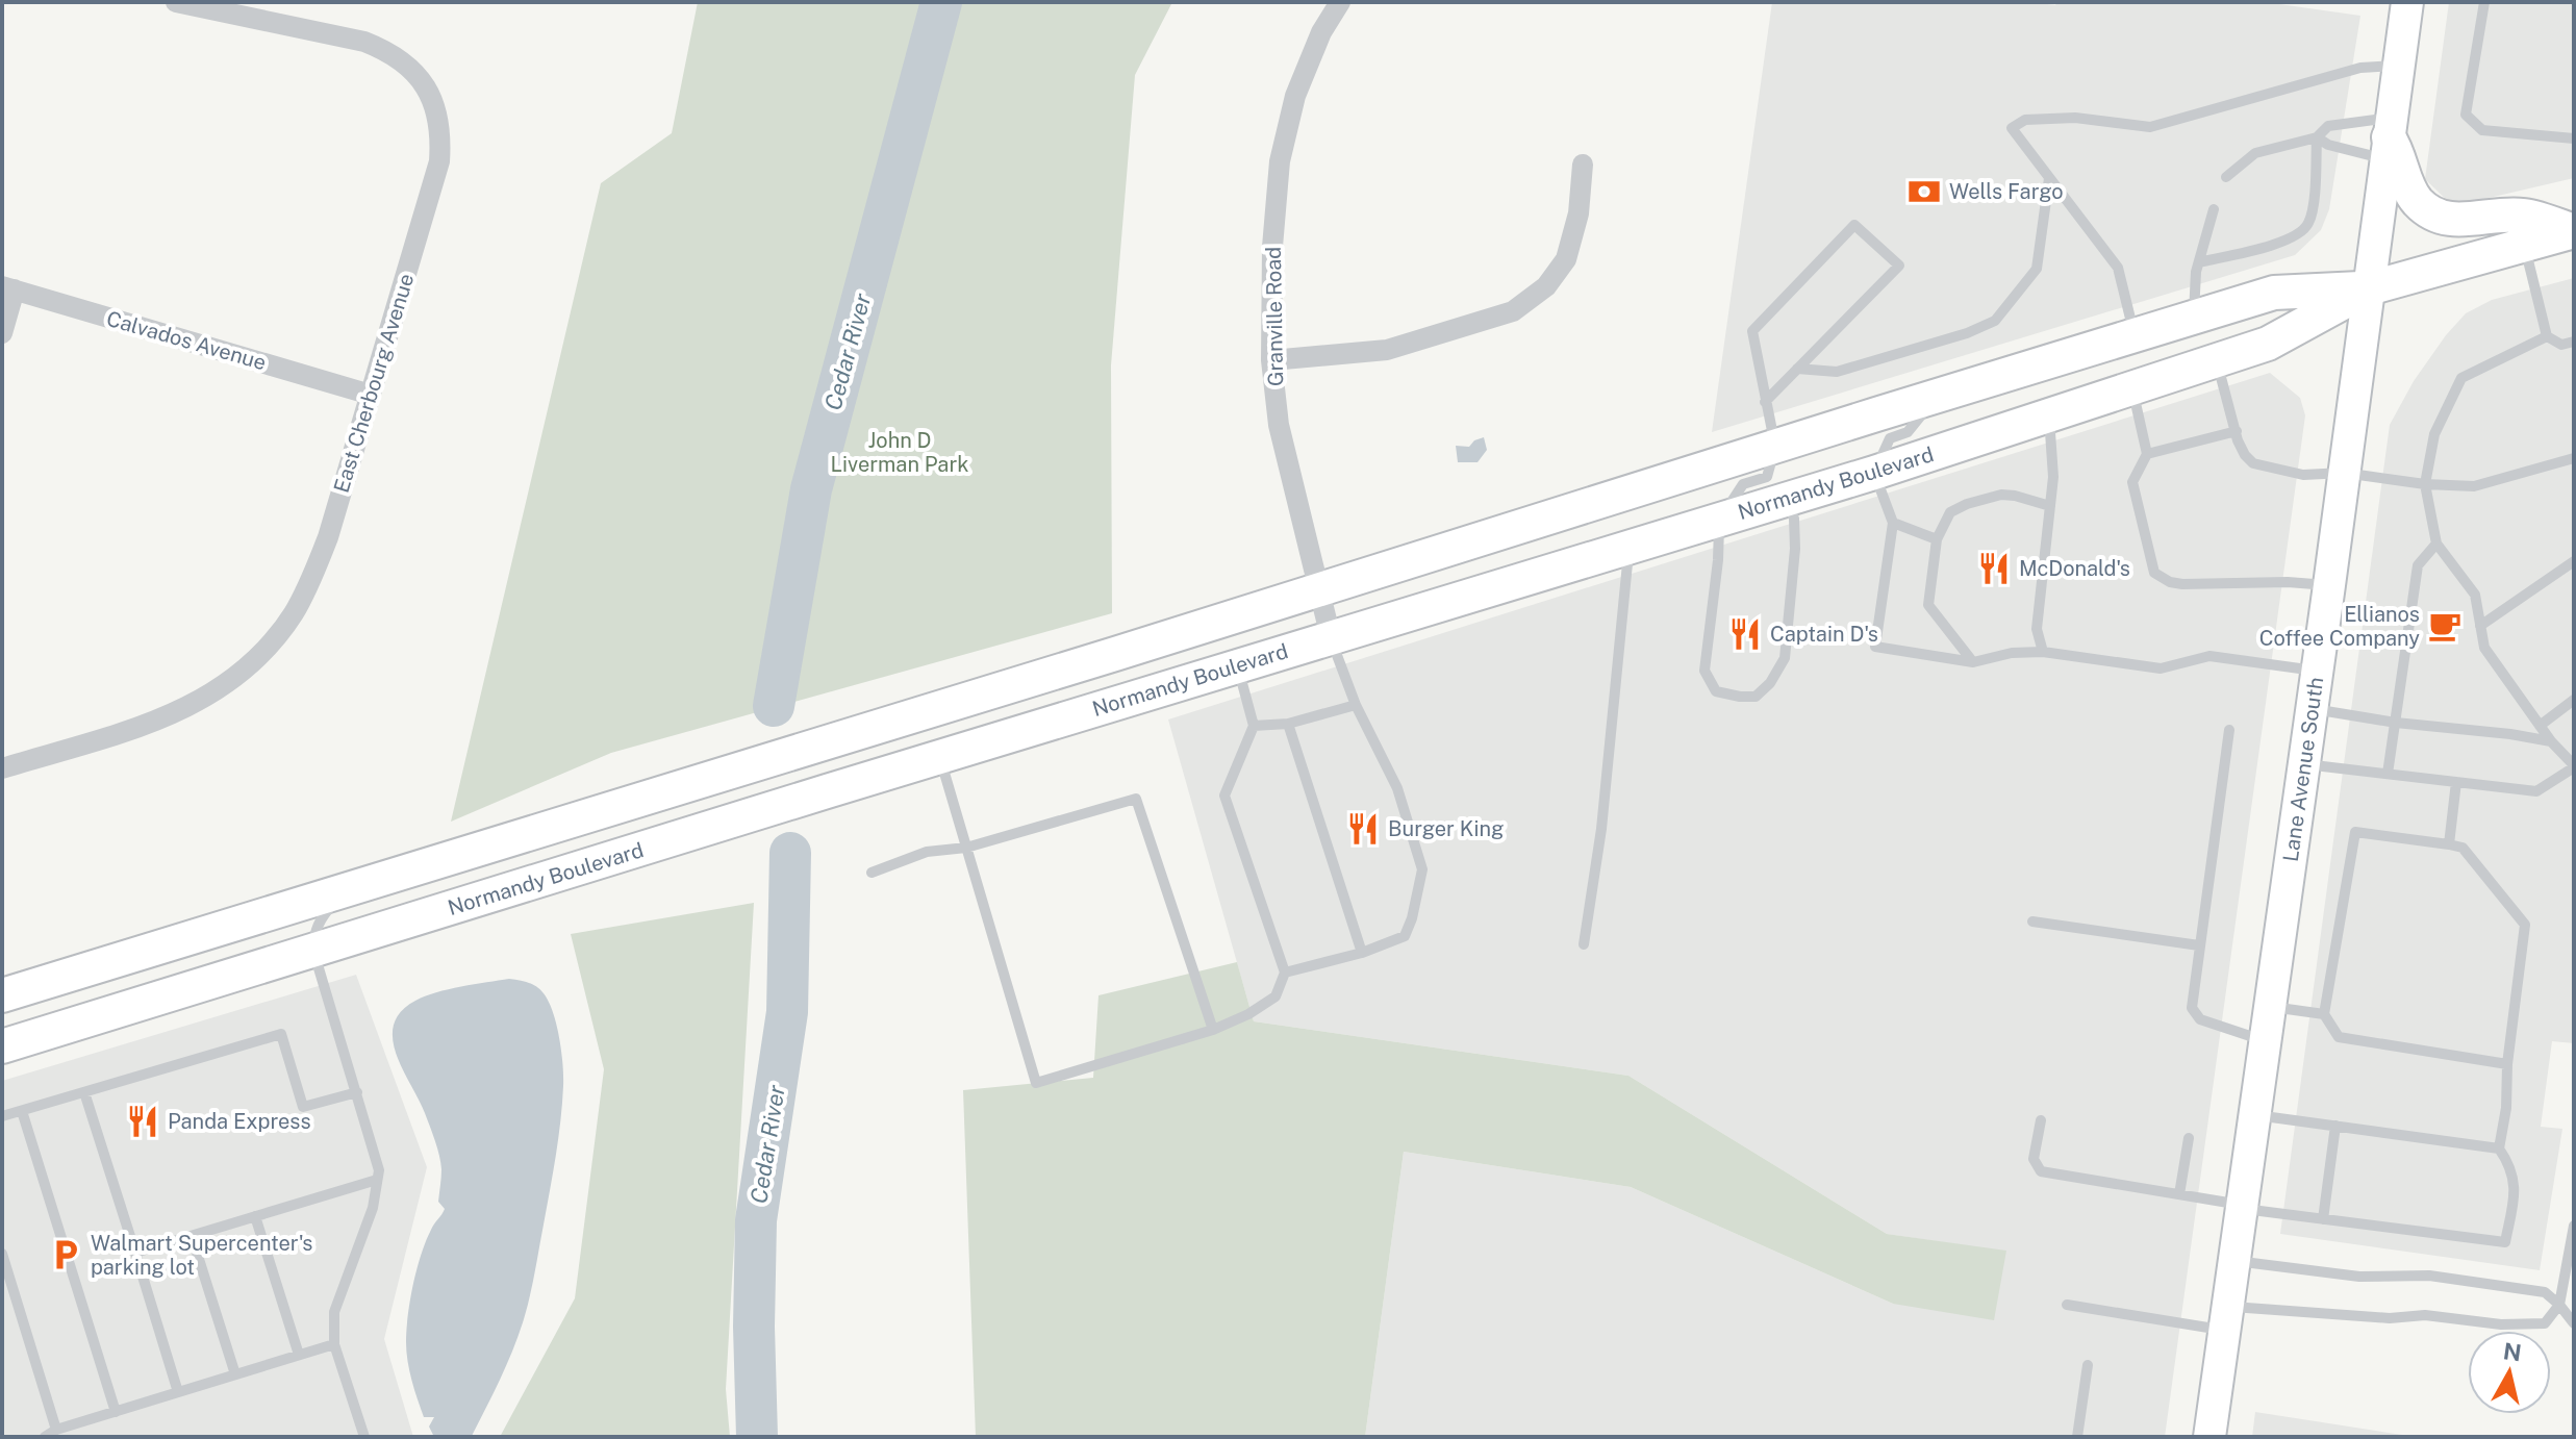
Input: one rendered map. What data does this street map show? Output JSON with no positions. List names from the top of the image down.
{
  "streets": {
    "main road": ["Normandy Boulevard", "Lane Avenue South"],
    "street": ["Granville Road", "Calvados Avenue", "East Cherbourg Avenue"]
  },
  "crossings": [
    ["Granville Road", "Normandy Boulevard"],
    ["Calvados Avenue", "East Cherbourg Avenue"],
    ["Normandy Boulevard", "Lane Avenue South"]
  ],
  "water": ["Cedar River"],
  "parks": ["John D Liverman Park"],
  "places": {
    "bank": ["Wells Fargo"],
    "restaurant": [
      "McDonald's",
      "Captain D's",
      "Burger King",
      "Panda Express"
    ],
    "cafe": ["Ellianos Coffee Company"],
    "parking": ["Walmart Supercenter's parking lot"]
  },
  "north": "top"
}
